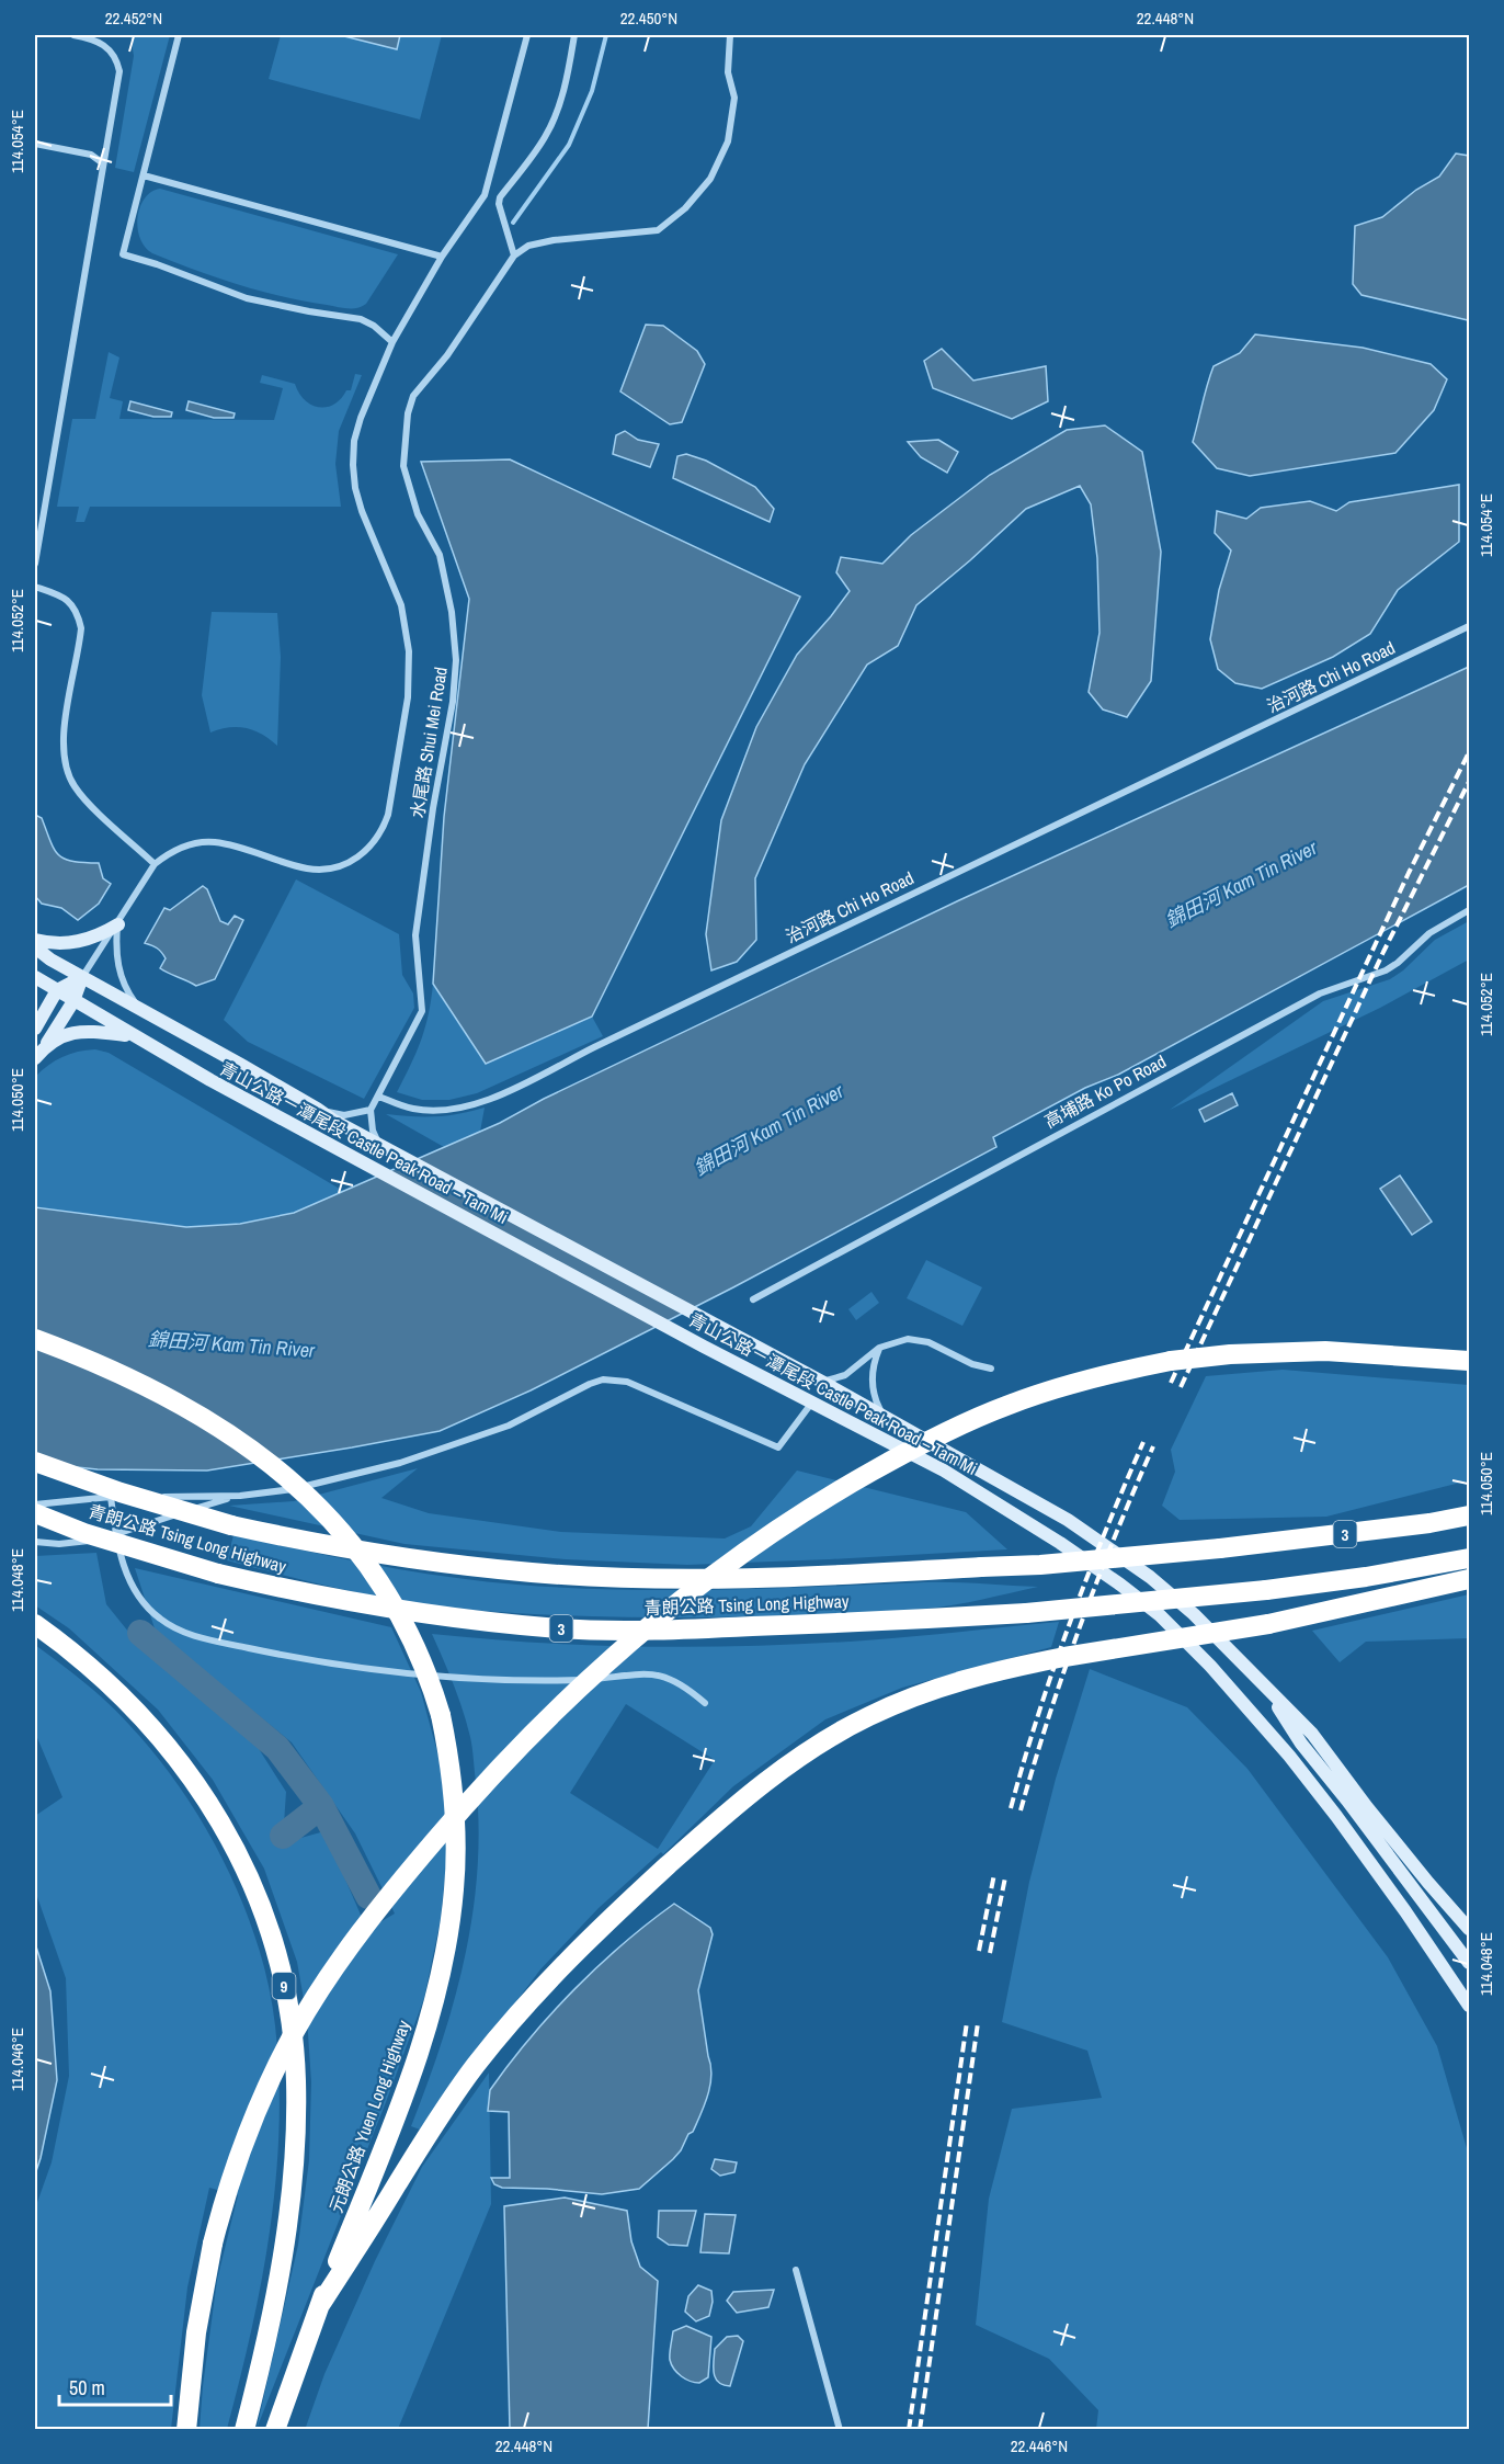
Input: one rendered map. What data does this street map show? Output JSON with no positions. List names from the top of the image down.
{
  "streets": {
    "highway": [
      "3",
      "青朗公路 Tsing Long Highway",
      "9",
      "元朗公路 Yuen Long Highway"
    ],
    "main road": ["青山公路－潭尾段 Castle Peak Road – Tam Mi"],
    "street": ["治河路 Chi Ho Road", "水尾路 Shui Mei Road", "高埔路 Ko Po Road"]
  },
  "crossings": [
    ["治河路 Chi Ho Road", "水尾路 Shui Mei Road"]
  ],
  "water": ["錦田河 Kam Tin River"],
  "scale_bar": "50 m",
  "coordinates": [
    "22.452°N",
    "22.450°N",
    "22.448°N",
    "114.054°E",
    "114.052°E",
    "114.050°E",
    "114.048°E",
    "114.046°E",
    "22.446°N"
  ]
}
